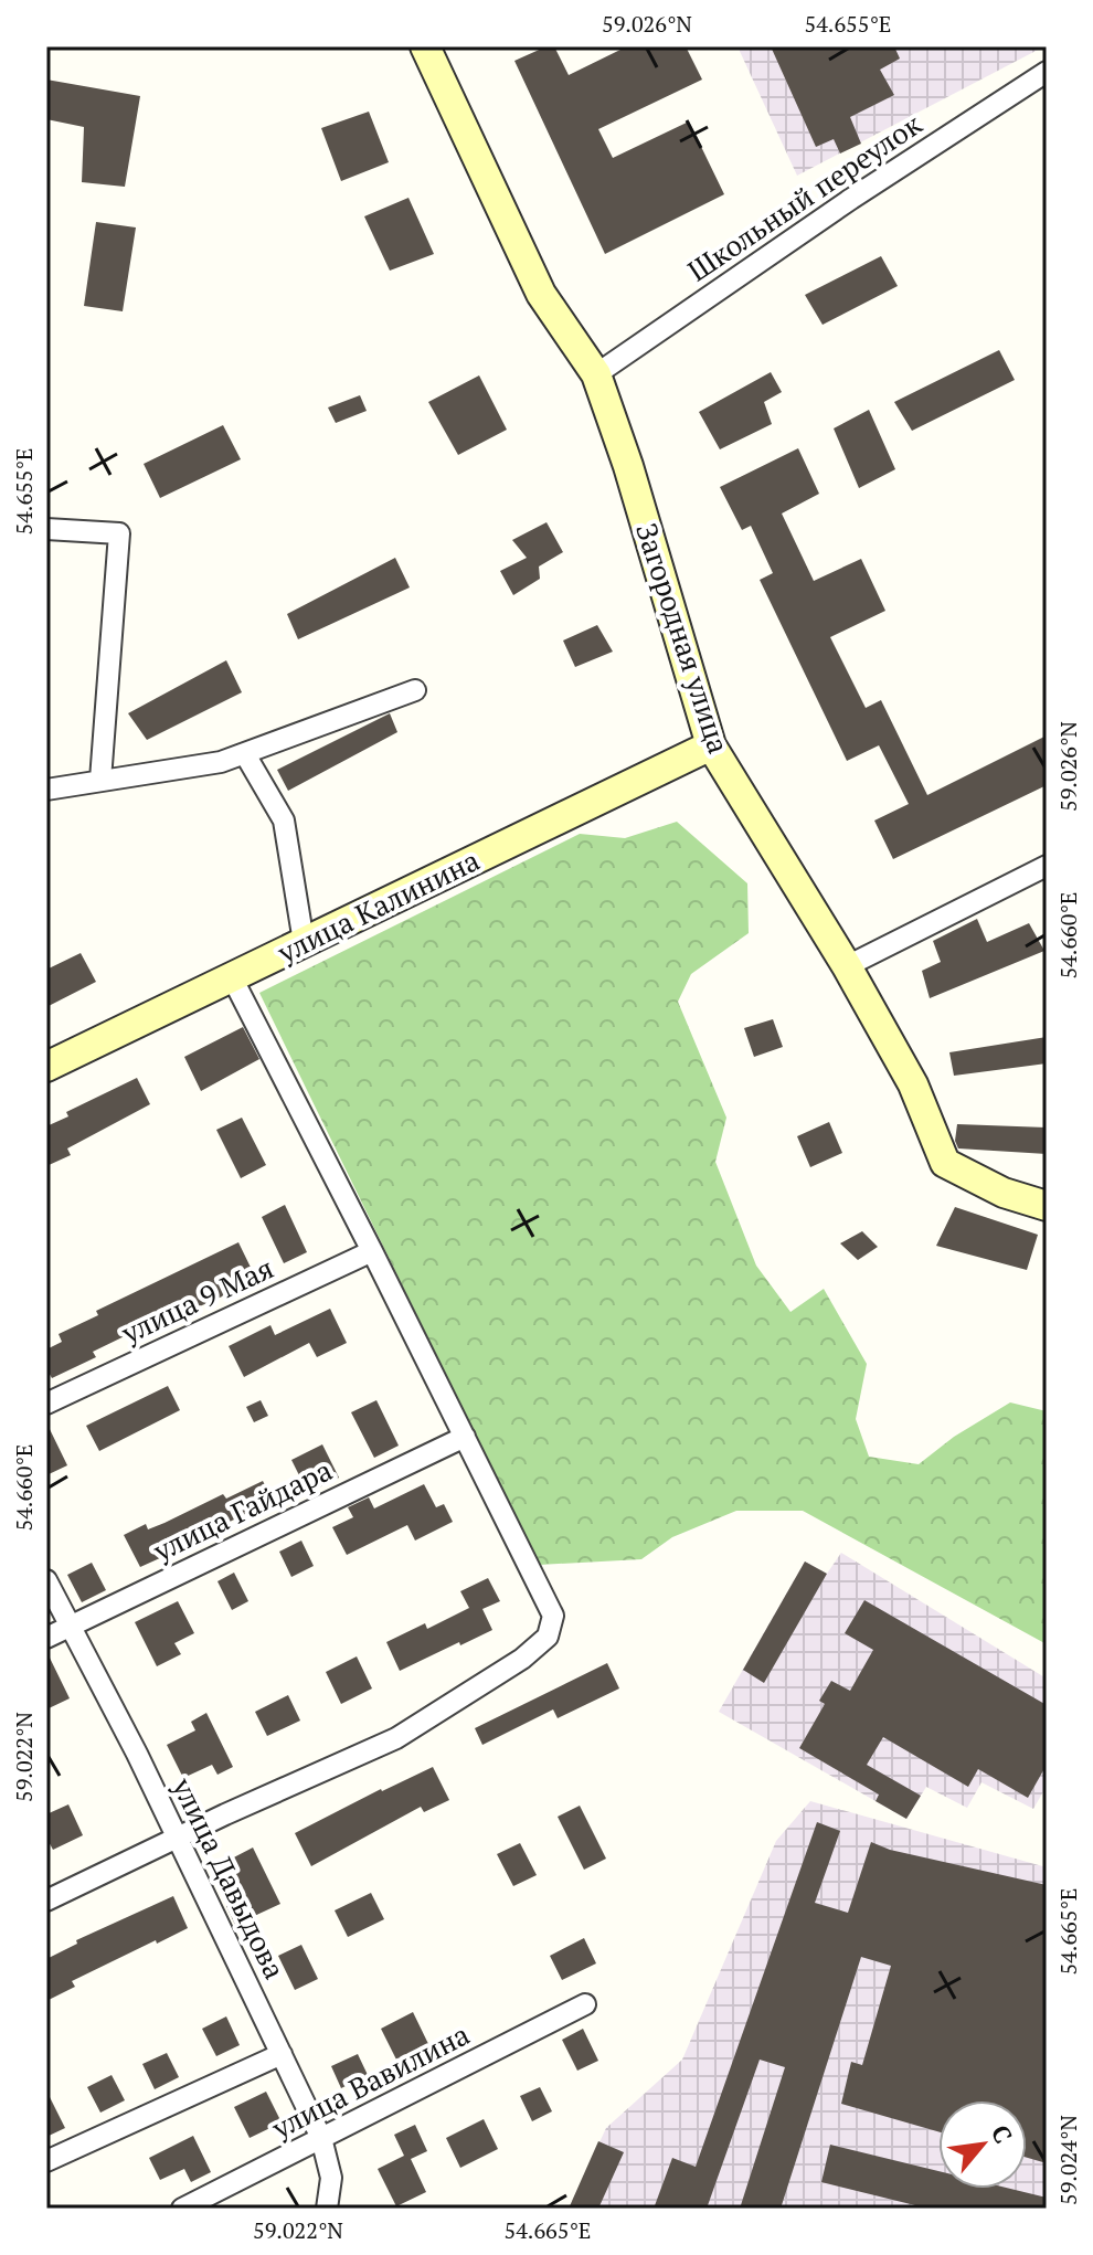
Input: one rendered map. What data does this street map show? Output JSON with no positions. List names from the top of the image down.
{
  "streets": {
    "street": [
      "Школьный переулок",
      "Загородная улица",
      "улица Калинина",
      "улица 9 Мая",
      "улица Гайдара",
      "улица Давыдова",
      "улица Вавилина"
    ]
  },
  "crossings": [
    ["Школьный переулок", "Загородная улица"],
    ["Загородная улица", "улица Калинина"],
    ["улица Гайдара", "улица Давыдова"],
    ["улица Давыдова", "улица Вавилина"]
  ],
  "north": "top right",
  "coordinates": [
    "59.026°N",
    "54.655°E",
    "54.660°E",
    "59.022°N",
    "54.665°E",
    "59.024°N"
  ]
}
